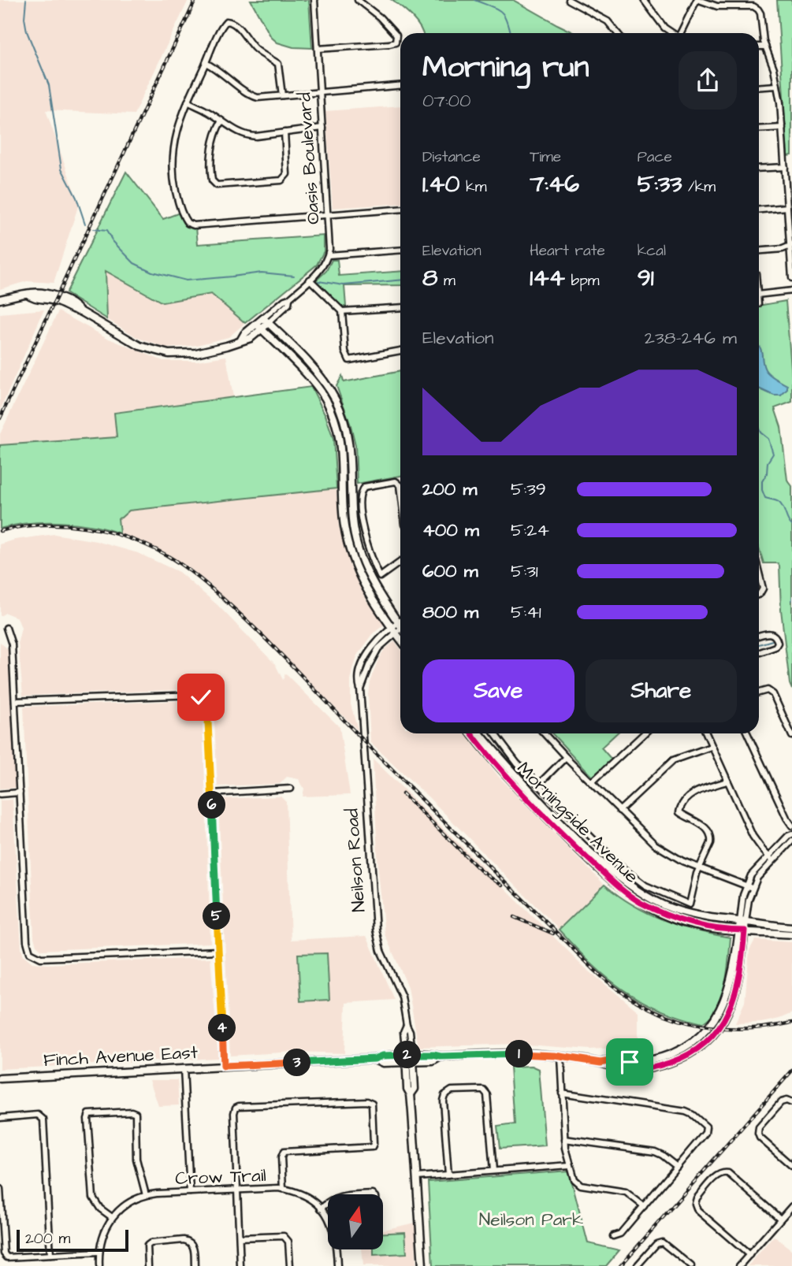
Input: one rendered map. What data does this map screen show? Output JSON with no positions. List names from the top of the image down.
{
  "streets": {
    "main road": ["Morningside Avenue", "Neilson Road", "Finch Avenue East"],
    "street": ["Oasis Boulevard", "Crow Trail"]
  },
  "crossings": [
    ["Morningside Avenue", "Finch Avenue East"],
    ["Neilson Road", "Finch Avenue East"]
  ],
  "parks": ["Neilson Park"],
  "scale_bar": "200 m",
  "north": "top",
  "page": {
    "heading": ["Morning run", "07:00"],
    "stats": [
      ["Distance", "1.40 km"],
      ["Time", "7:46"],
      ["Pace", "5:33 /km"],
      ["Elevation", "8 m"],
      ["Heart rate", "144 bpm"],
      ["kcal", "91"]
    ],
    "chart": ["Elevation", "238–246 m"],
    "list": [
      {
        "name": "200 m",
        "note": "5:39"
      },
      {
        "name": "400 m",
        "note": "5:24"
      },
      {
        "name": "600 m",
        "note": "5:31"
      },
      {
        "name": "800 m",
        "note": "5:41"
      }
    ],
    "buttons": ["Save", "Share"],
    "pins": [
      "6",
      "5",
      "4",
      "1",
      "2",
      "3"
    ],
    "scale": "200 m"
  }
}
